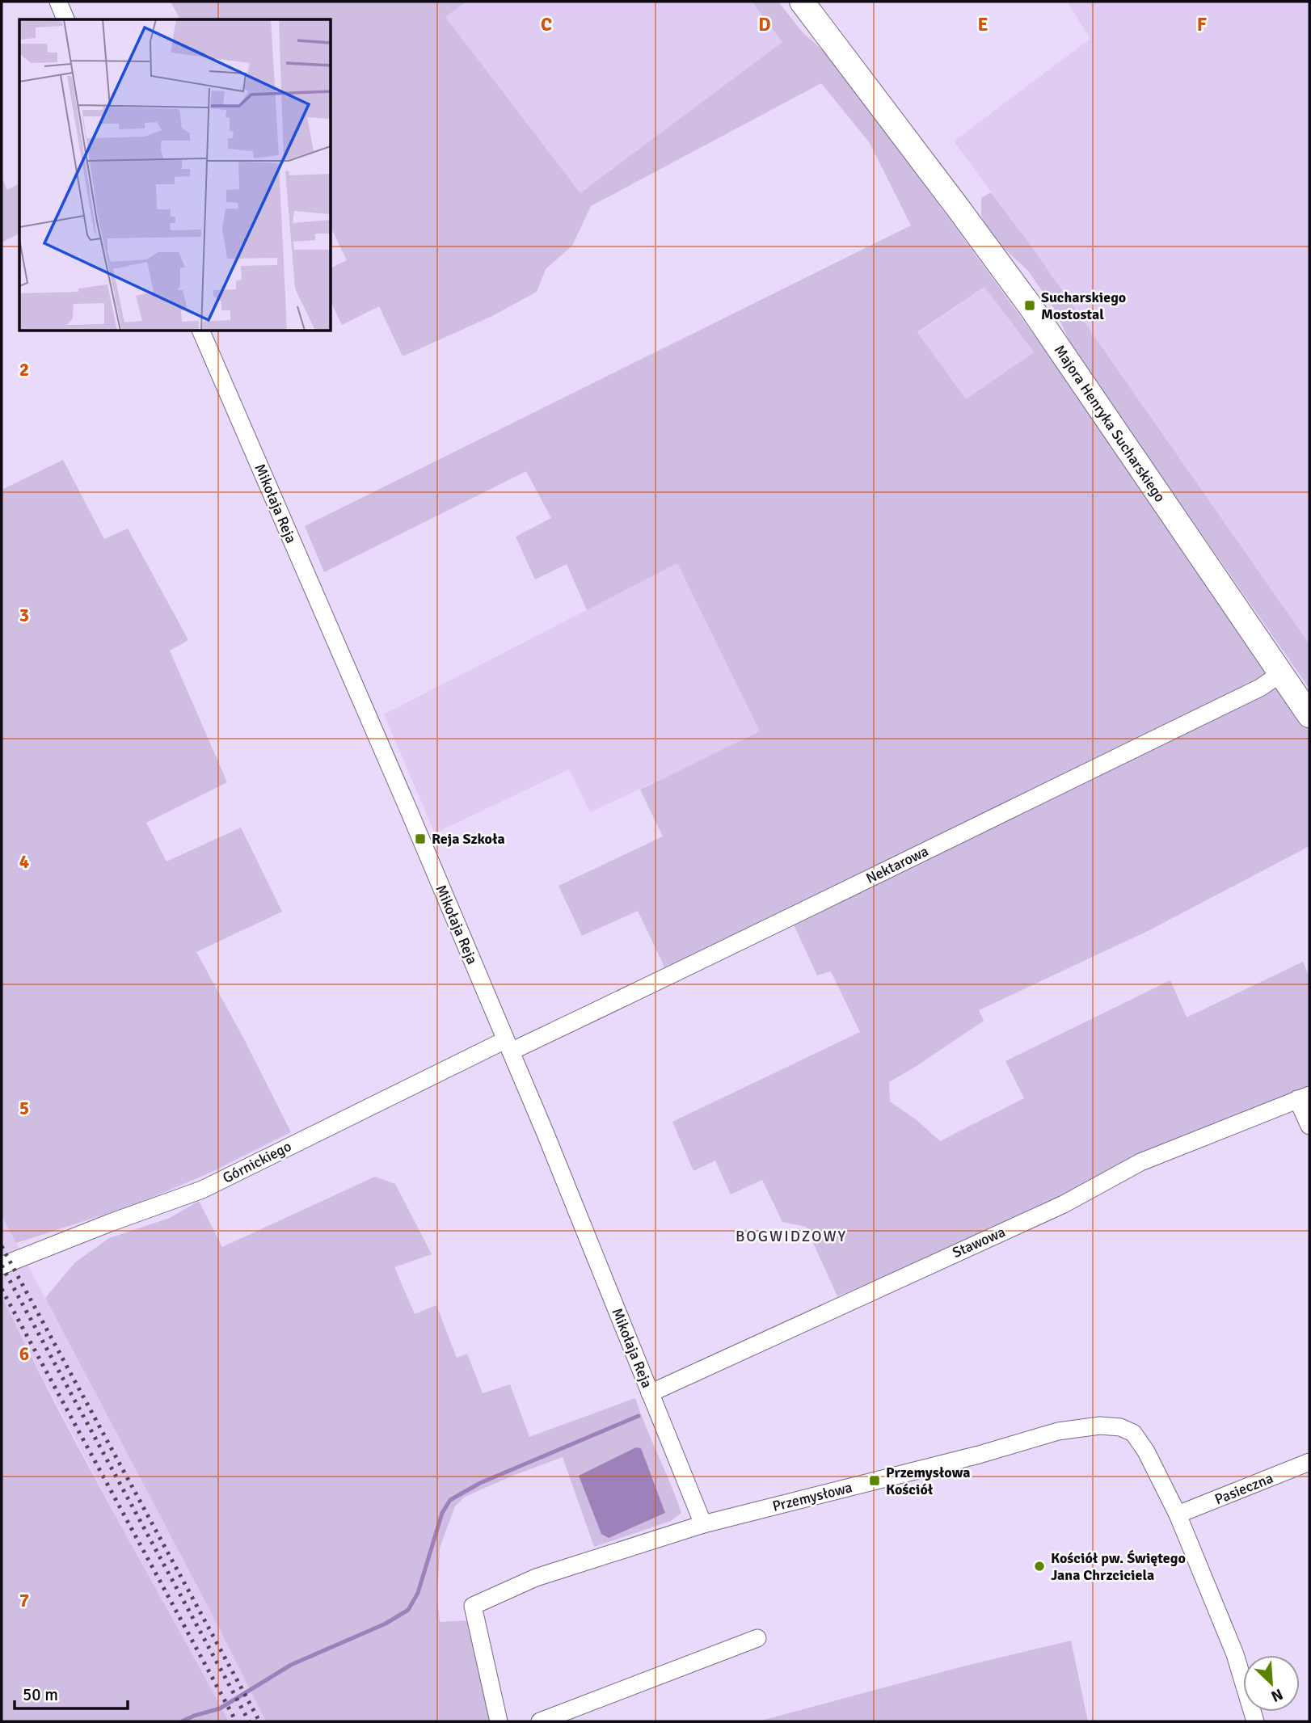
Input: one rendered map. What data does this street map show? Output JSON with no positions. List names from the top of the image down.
{
  "streets": {
    "street": [
      "Majora Henryka Sucharskiego",
      "Mikołaja Reja",
      "Nektarowa",
      "Górnickiego",
      "Stawowa",
      "Pasieczna",
      "Przemysłowa"
    ]
  },
  "crossings": [
    ["Majora Henryka Sucharskiego", "Nektarowa"],
    ["Mikołaja Reja", "Nektarowa"],
    ["Mikołaja Reja", "Górnickiego"],
    ["Mikołaja Reja", "Stawowa"],
    ["Mikołaja Reja", "Przemysłowa"],
    ["Nektarowa", "Górnickiego"],
    ["Pasieczna", "Przemysłowa"]
  ],
  "districts": ["BOGWIDZOWY"],
  "places": {
    "transit": ["Sucharskiego Mostostal", "Reja Szkoła", "Przemysłowa Kościół"],
    "other": ["Kościół pw. Świętego Jana Chrzciciela"]
  },
  "scale_bar": "50 m",
  "north": "bottom right",
  "grid": {
    "columns": [
      "C",
      "D",
      "E",
      "F"
    ],
    "rows": [
      "2",
      "3",
      "4",
      "5",
      "6",
      "7"
    ]
  }
}
